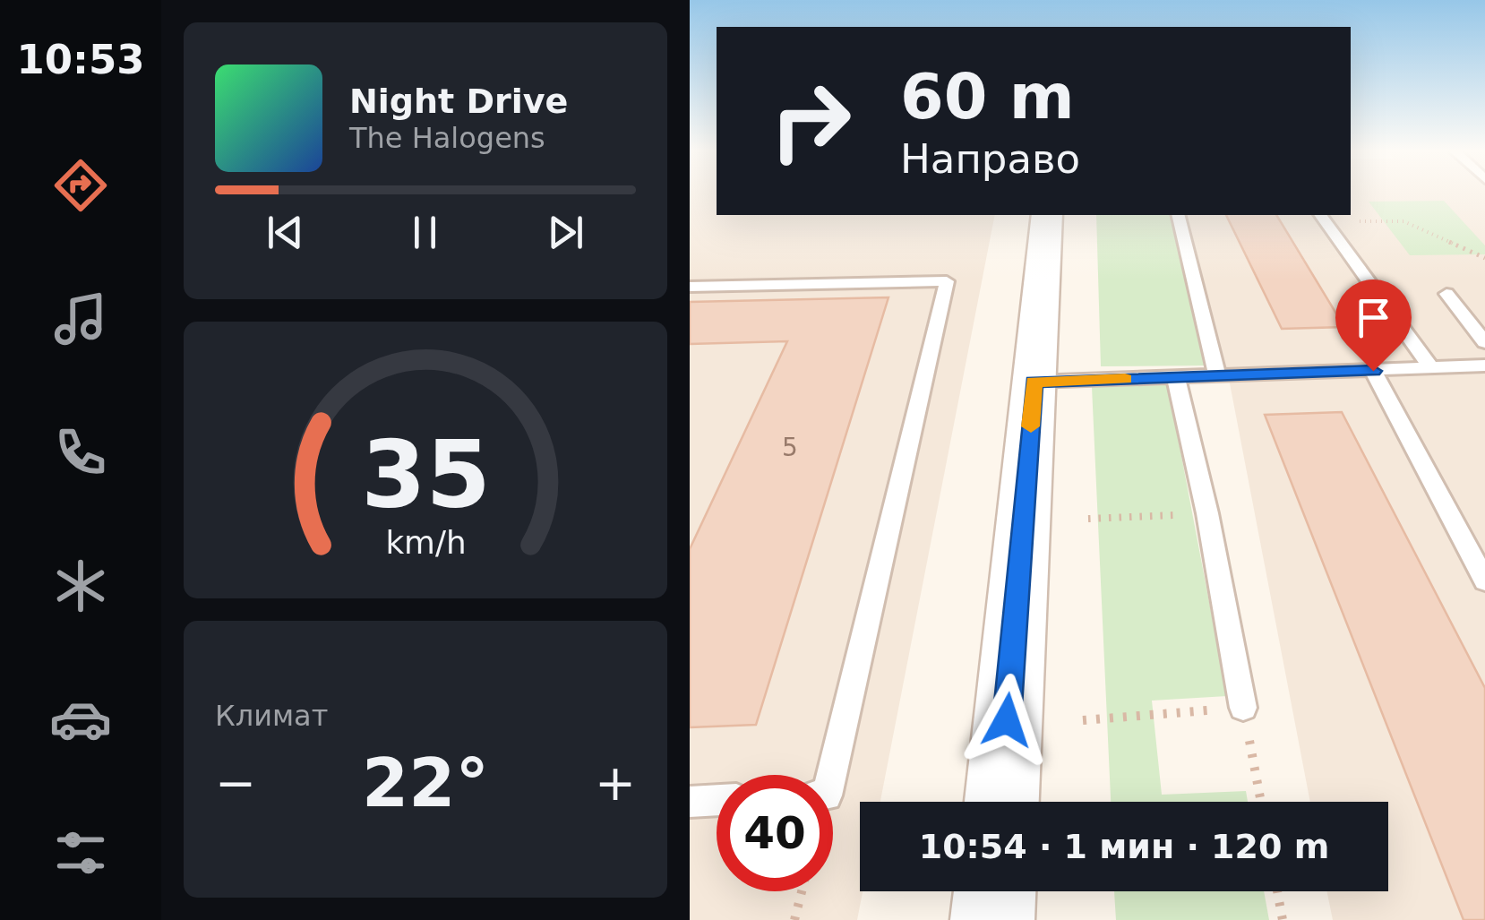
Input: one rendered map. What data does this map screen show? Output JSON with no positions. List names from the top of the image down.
{
  "house_numbers": ["5"],
  "page": {
    "tabs": "10:53",
    "turn": ["60 m", "Направо"],
    "song": ["Night Drive", "The Halogens"],
    "tile": "Климат",
    "heat": ["−", "22°", "+"],
    "limit": "40",
    "trip": "10:54 · 1 мин · 120 m",
    "gauge": ["35", "km/h"]
  }
}
